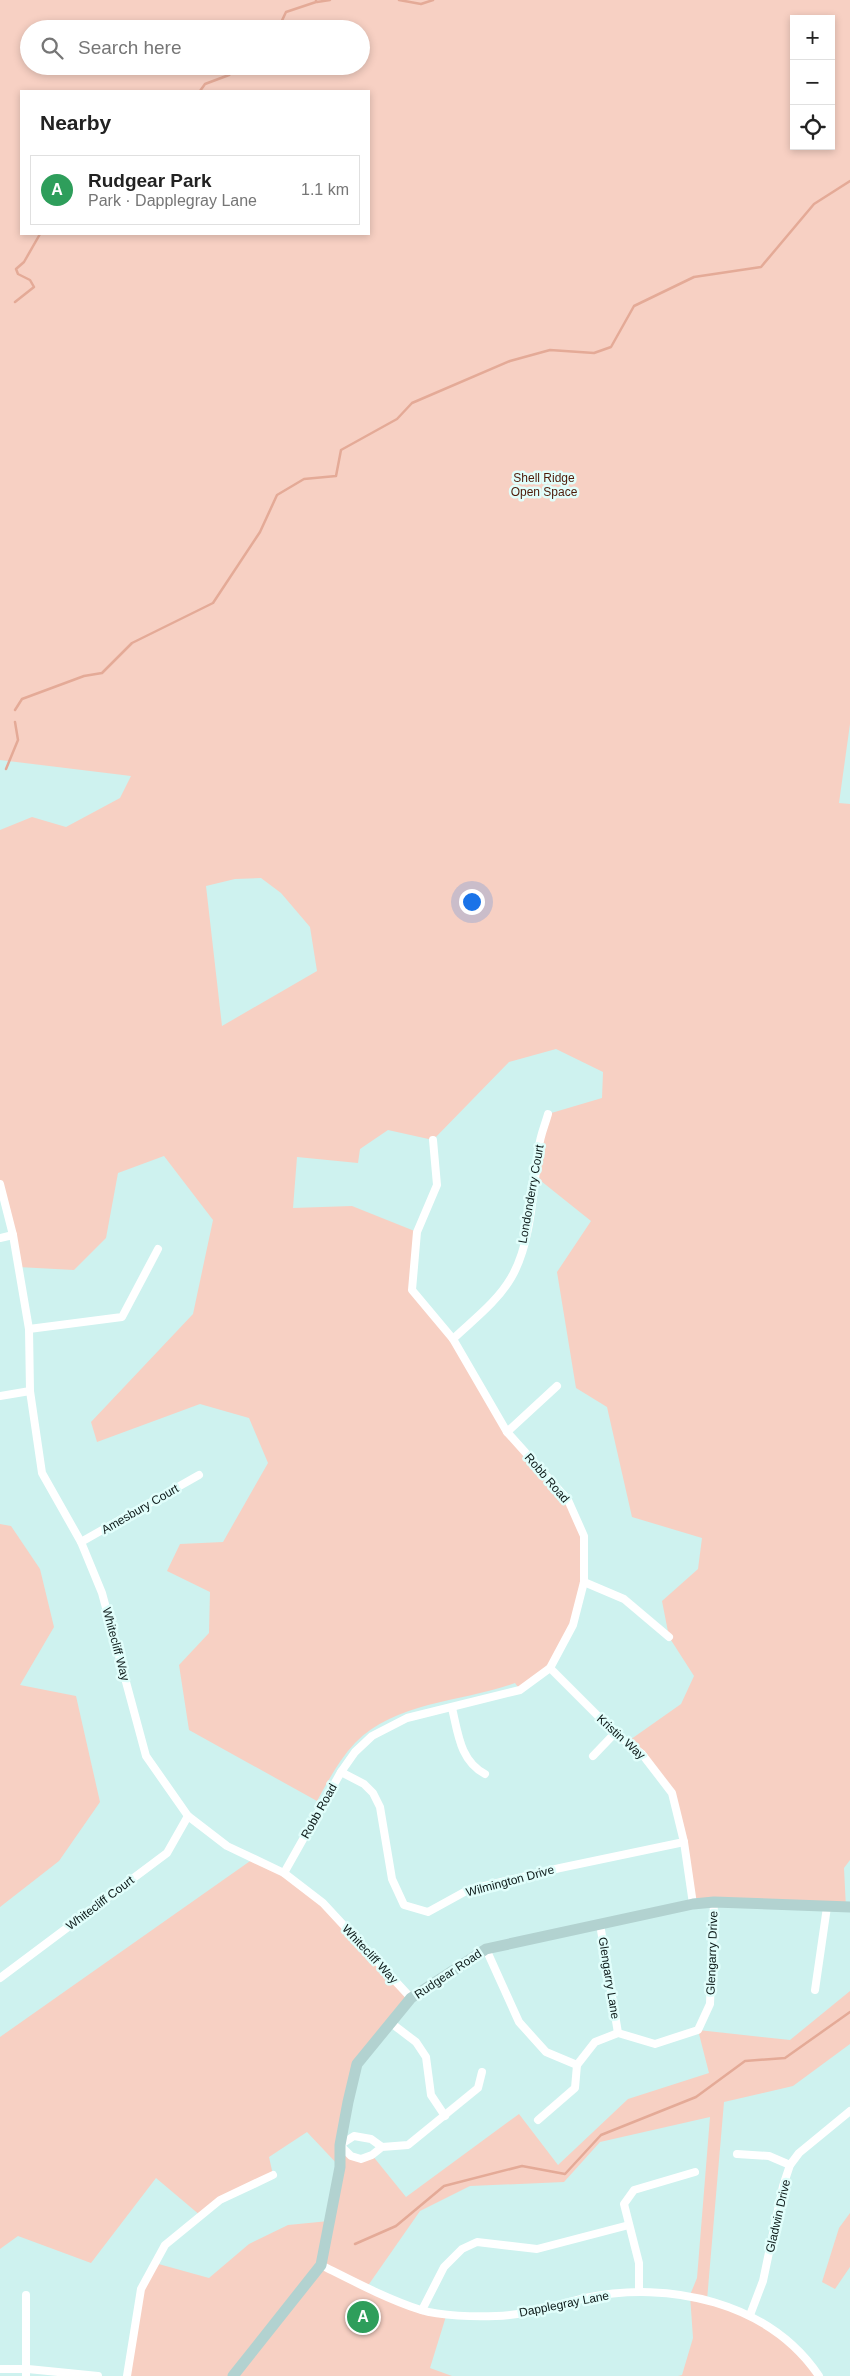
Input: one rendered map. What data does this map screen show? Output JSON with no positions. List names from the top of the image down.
{
  "streets": {
    "street": [
      "Londonderry Court",
      "Robb Road",
      "Amesbury Court",
      "Whitecliff Way",
      "Kristin Way",
      "Wilmington Drive",
      "Whitecliff Court",
      "Glengarry Drive",
      "Rudgear Road",
      "Glengarry Lane",
      "Gladwin Drive",
      "Dapplegray Lane"
    ]
  },
  "crossings": [
    ["Londonderry Court", "Robb Road"],
    ["Robb Road", "Whitecliff Way"],
    ["Robb Road", "Kristin Way"],
    ["Robb Road", "Wilmington Drive"],
    ["Amesbury Court", "Whitecliff Way"],
    ["Whitecliff Way", "Whitecliff Court"],
    ["Whitecliff Way", "Rudgear Road"],
    ["Kristin Way", "Wilmington Drive"],
    ["Kristin Way", "Rudgear Road"],
    ["Glengarry Drive", "Rudgear Road"],
    ["Glengarry Drive", "Glengarry Lane"],
    ["Rudgear Road", "Glengarry Lane"],
    ["Rudgear Road", "Dapplegray Lane"],
    ["Gladwin Drive", "Dapplegray Lane"]
  ],
  "parks": ["Shell Ridge Open Space"],
  "page": {
    "map_buttons": ["+", "−"],
    "search": "Search here",
    "heading": "Nearby",
    "list": [
      {
        "mark": "A",
        "name": "Rudgear Park",
        "note": "Park · Dapplegray Lane",
        "value": "1.1 km"
      }
    ],
    "pins": "A"
  }
}
